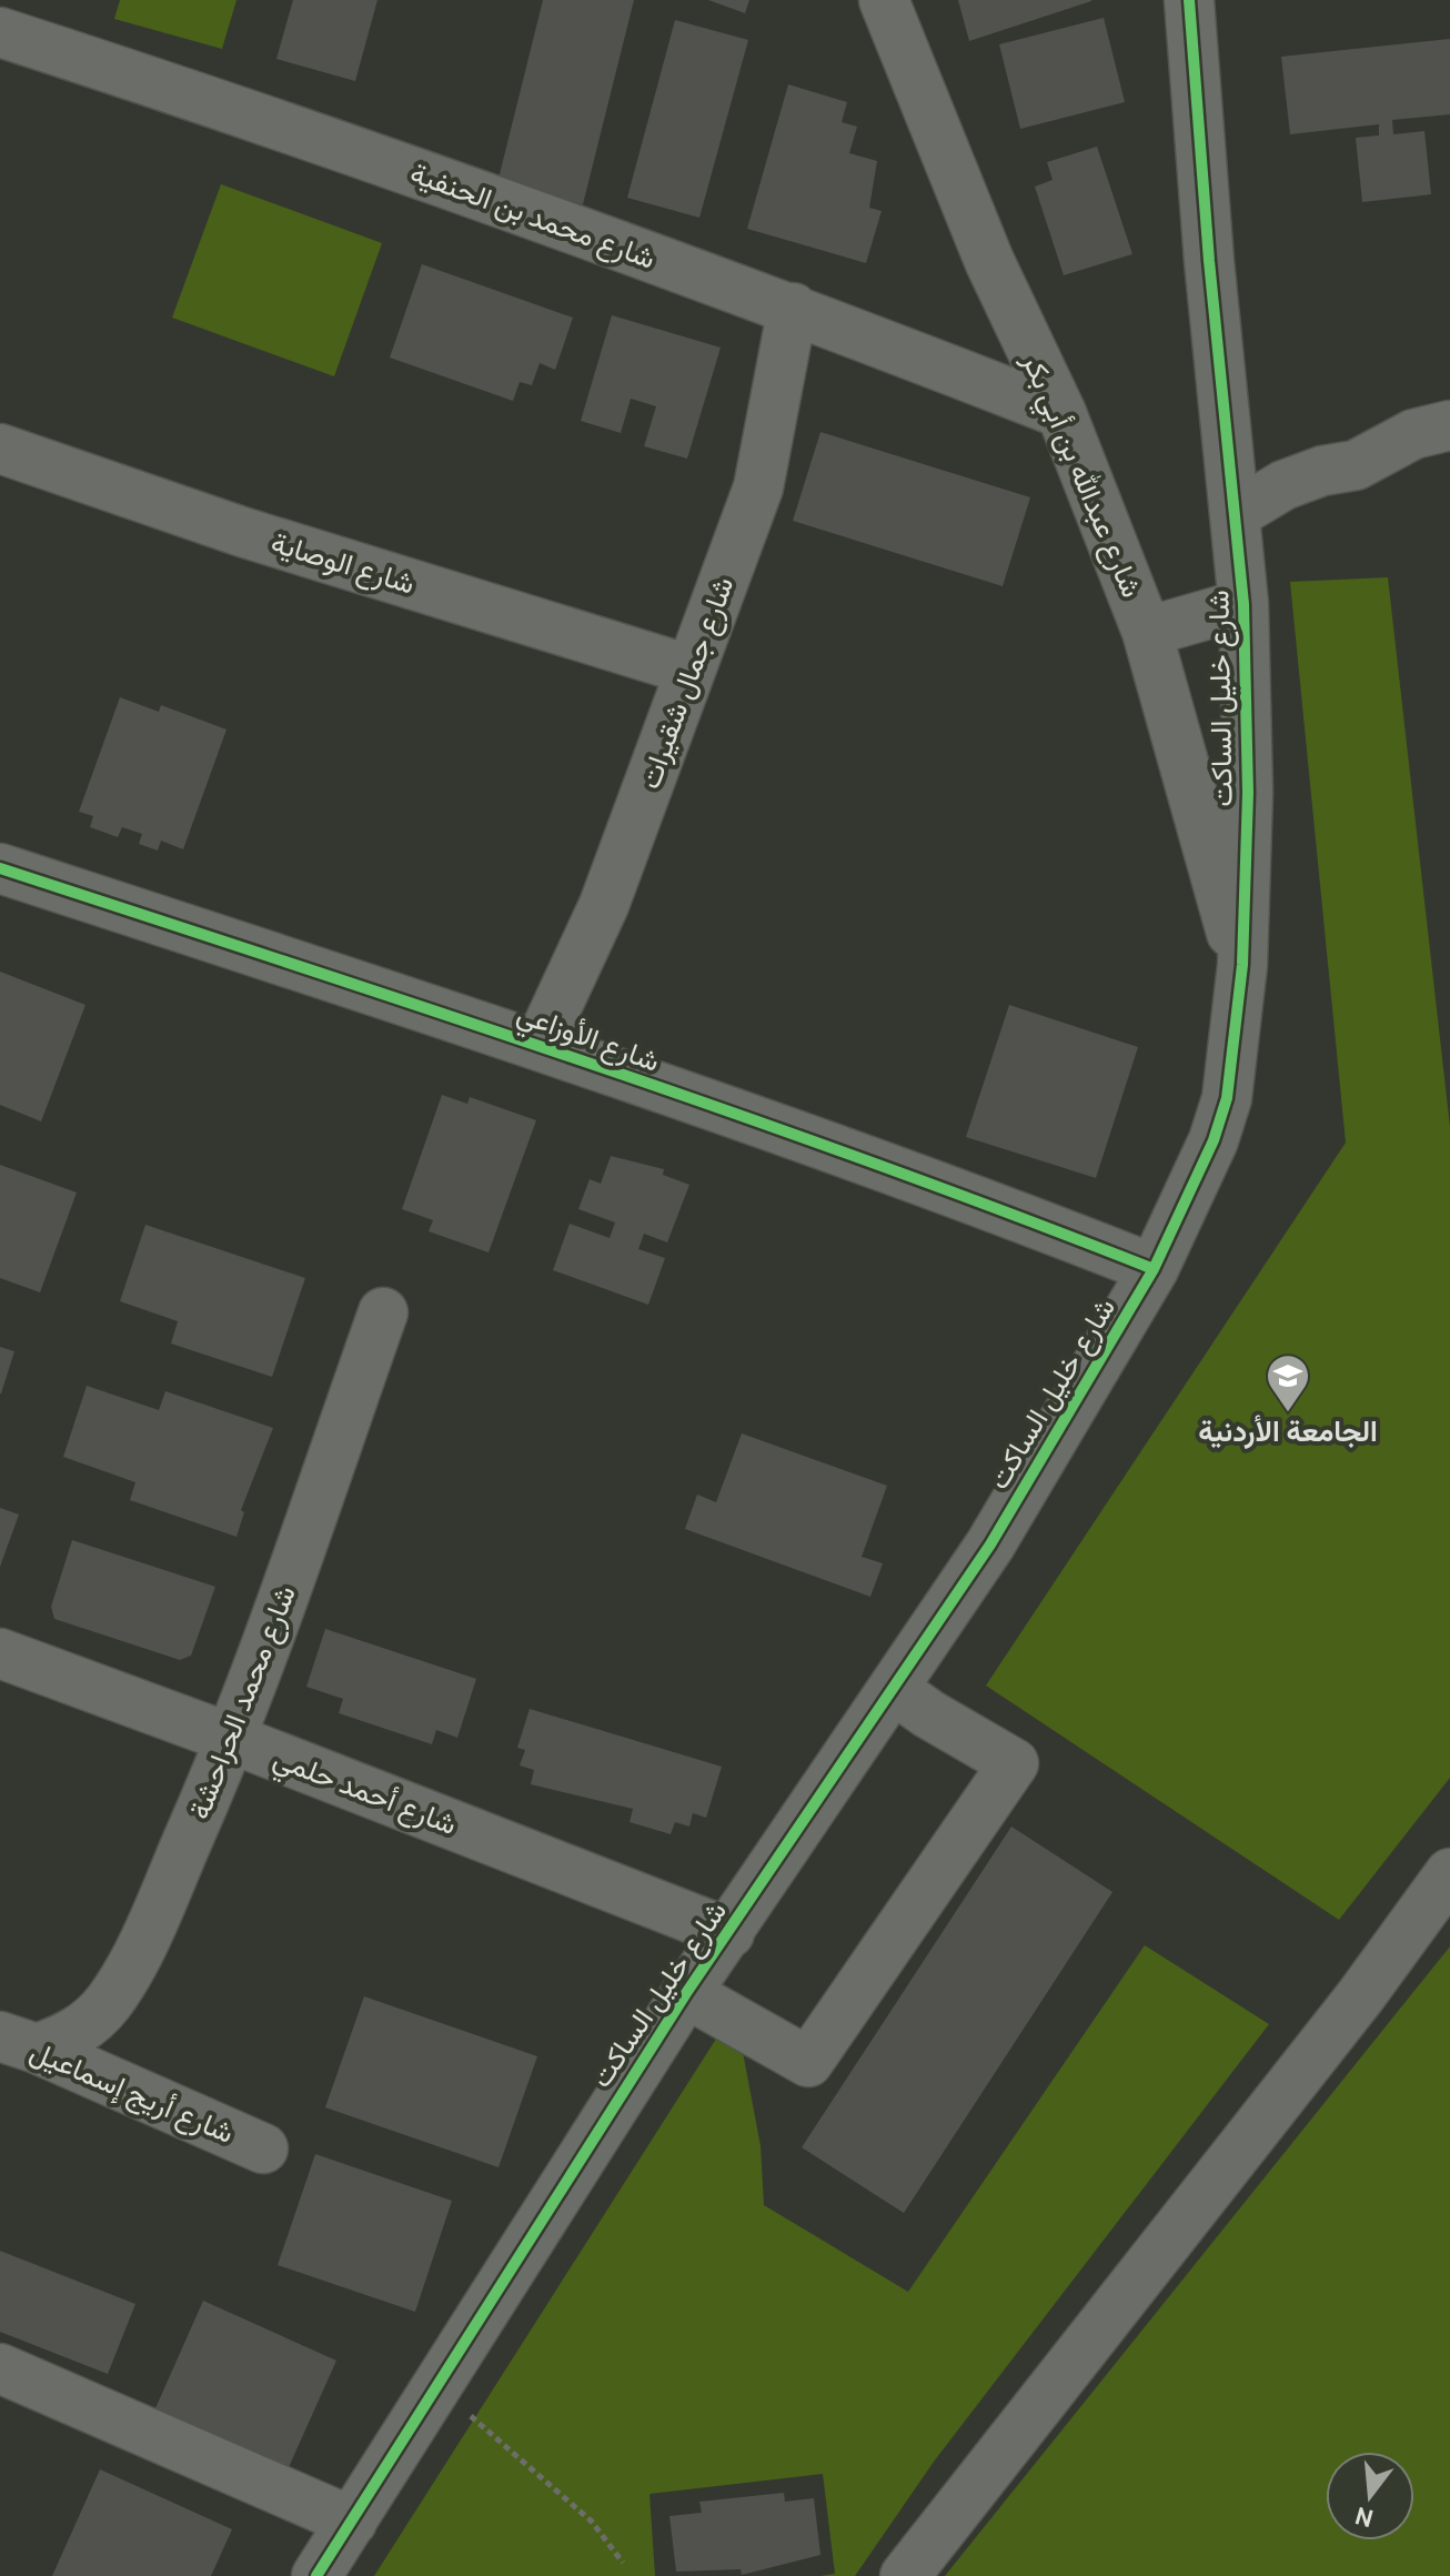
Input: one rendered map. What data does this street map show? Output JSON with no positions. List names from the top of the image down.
{
  "streets": {
    "street": [
      "شارع محمد بن الحنفية",
      "شارع عبدالله بن أبي بكر",
      "شارع الوصاية",
      "شارع جمال شقيرات",
      "شارع خليل الساكت",
      "شارع الأوزاعي",
      "شارع محمد الحراحشة",
      "شارع أحمد حلمي",
      "شارع أريج إسماعيل"
    ]
  },
  "crossings": [
    ["شارع محمد بن الحنفية", "شارع عبدالله بن أبي بكر"],
    ["شارع محمد بن الحنفية", "شارع جمال شقيرات"],
    ["شارع عبدالله بن أبي بكر", "شارع خليل الساكت"],
    ["شارع الوصاية", "شارع جمال شقيرات"],
    ["شارع جمال شقيرات", "شارع الأوزاعي"],
    ["شارع خليل الساكت", "شارع الأوزاعي"],
    ["شارع خليل الساكت", "شارع أحمد حلمي"],
    ["شارع محمد الحراحشة", "شارع أحمد حلمي"],
    ["شارع محمد الحراحشة", "شارع أريج إسماعيل"]
  ],
  "places": {
    "school or university": ["الجامعة الأردنية"]
  },
  "north": "bottom"
}
